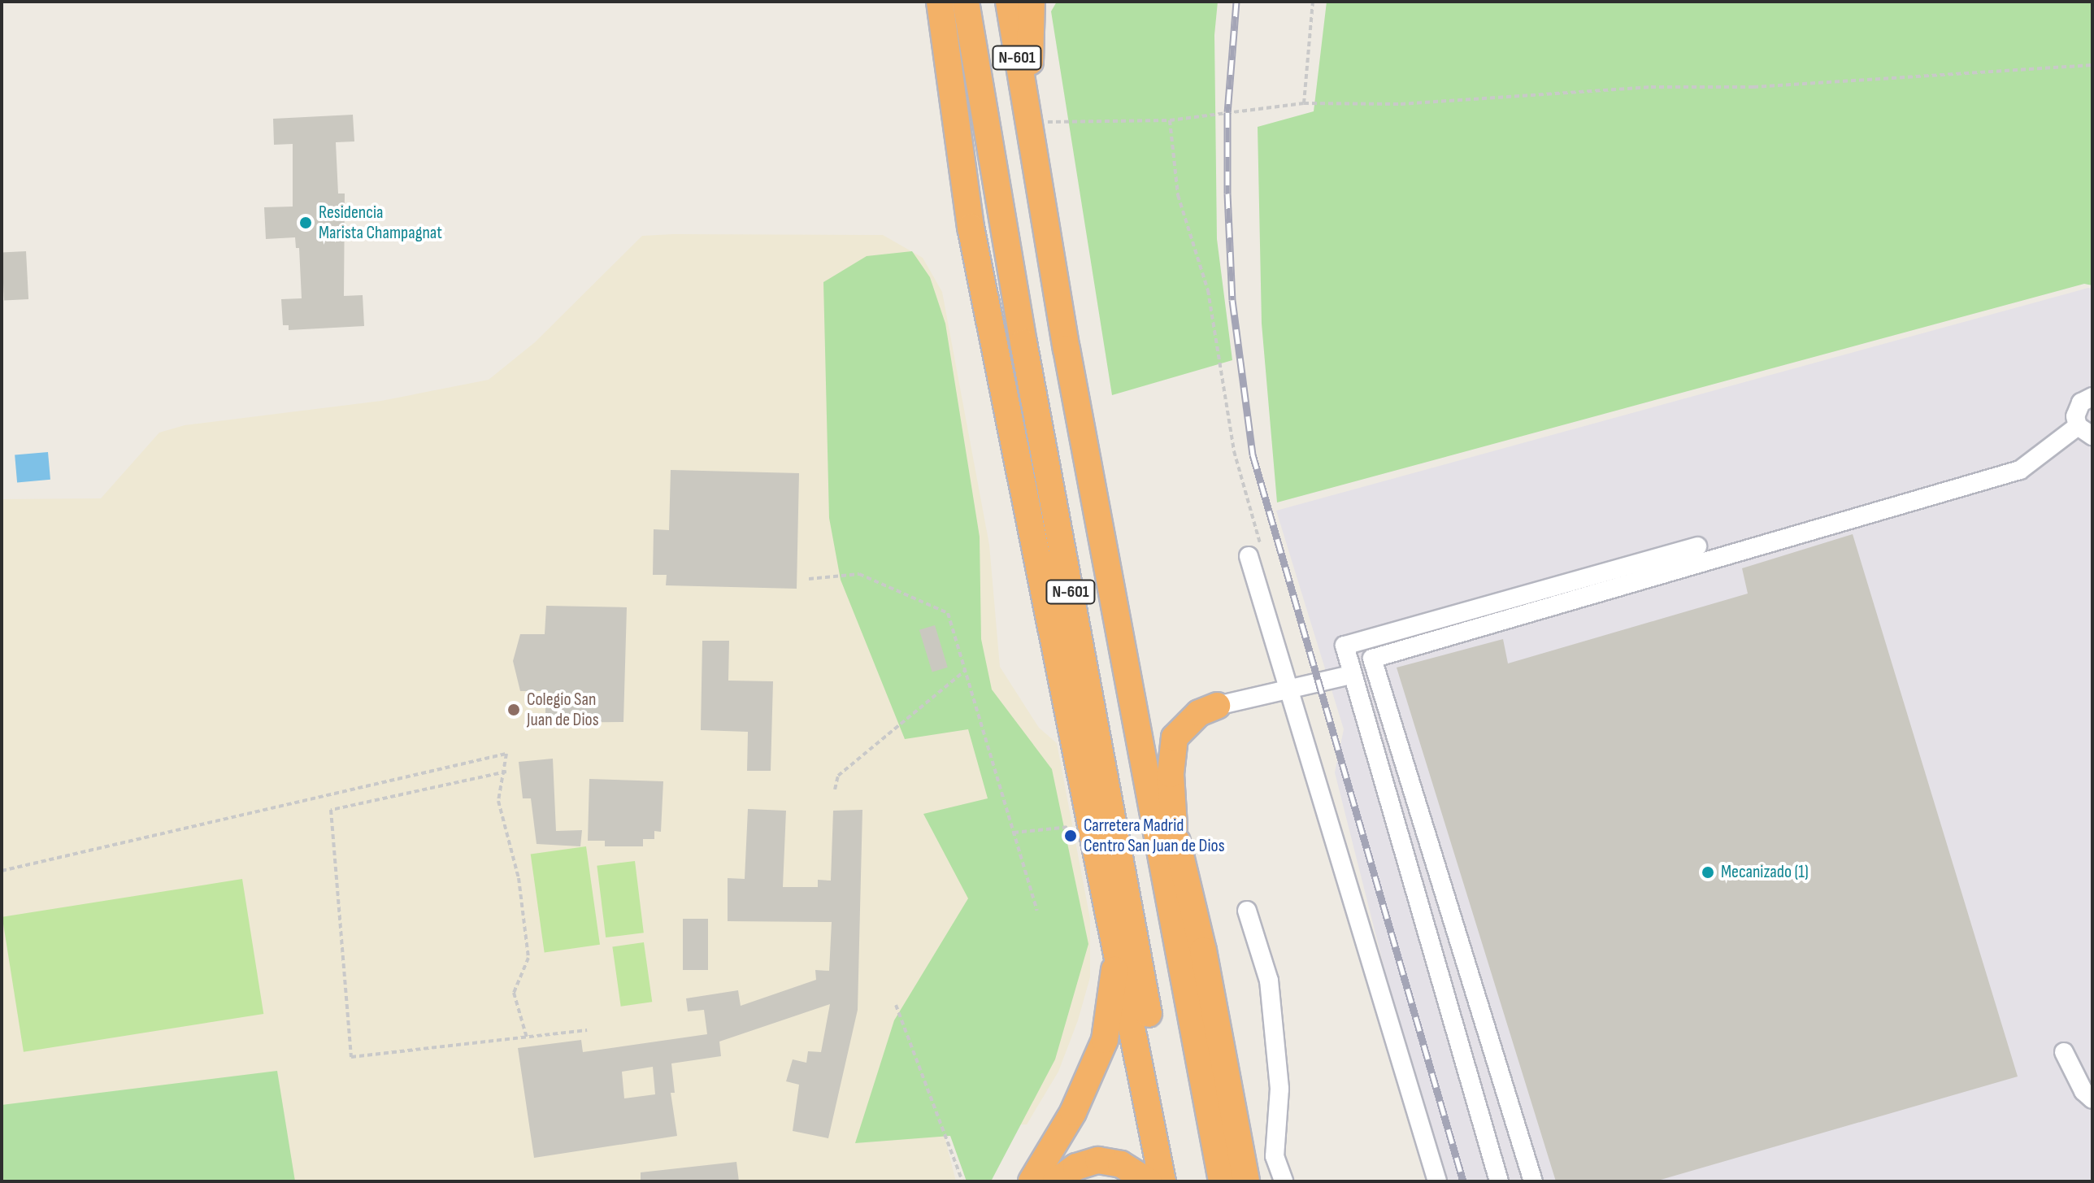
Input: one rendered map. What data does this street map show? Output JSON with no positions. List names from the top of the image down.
{
  "streets": {
    "highway": ["N-601"]
  },
  "places": [
    "Residencia Marista Champagnat",
    "Colegio San Juan de Dios",
    "Carretera Madrid Centro San Juan de Dios",
    "Mecanizado (1)"
  ]
}
